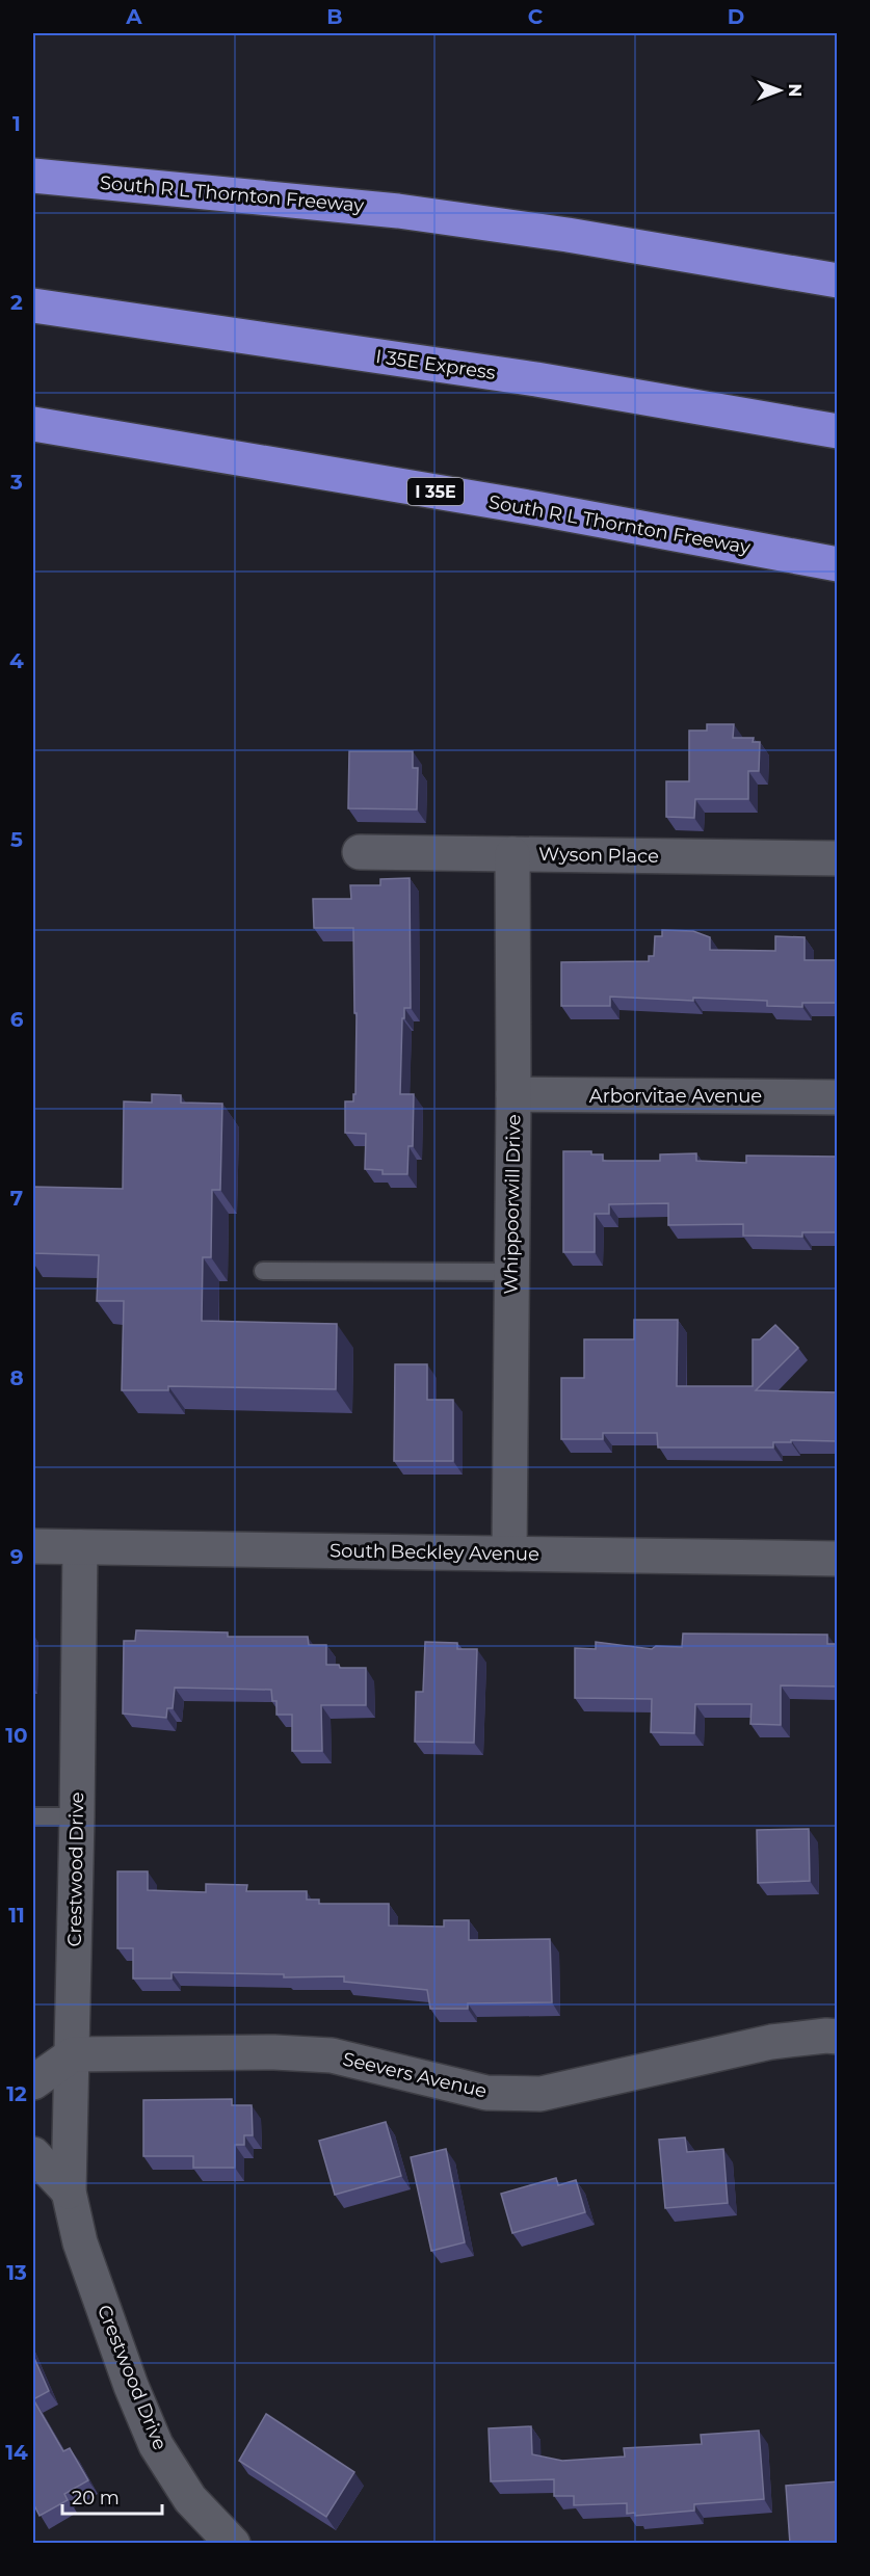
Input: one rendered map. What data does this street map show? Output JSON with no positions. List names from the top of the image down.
{
  "streets": {
    "highway": ["South R L Thornton Freeway", "I 35E Express", "I 35E"],
    "street": [
      "Wyson Place",
      "Arborvitae Avenue",
      "Whippoorwill Drive",
      "South Beckley Avenue",
      "Crestwood Drive",
      "Seevers Avenue"
    ]
  },
  "crossings": [
    ["Wyson Place", "Whippoorwill Drive"],
    ["Arborvitae Avenue", "Whippoorwill Drive"],
    ["Whippoorwill Drive", "South Beckley Avenue"],
    ["South Beckley Avenue", "Crestwood Drive"],
    ["Crestwood Drive", "Seevers Avenue"]
  ],
  "scale_bar": "20 m",
  "north": "right",
  "grid": {
    "columns": [
      "A",
      "B",
      "C",
      "D"
    ],
    "rows": [
      "1",
      "2",
      "3",
      "4",
      "5",
      "6",
      "7",
      "8",
      "9",
      "10",
      "11",
      "12",
      "13",
      "14"
    ]
  }
}
